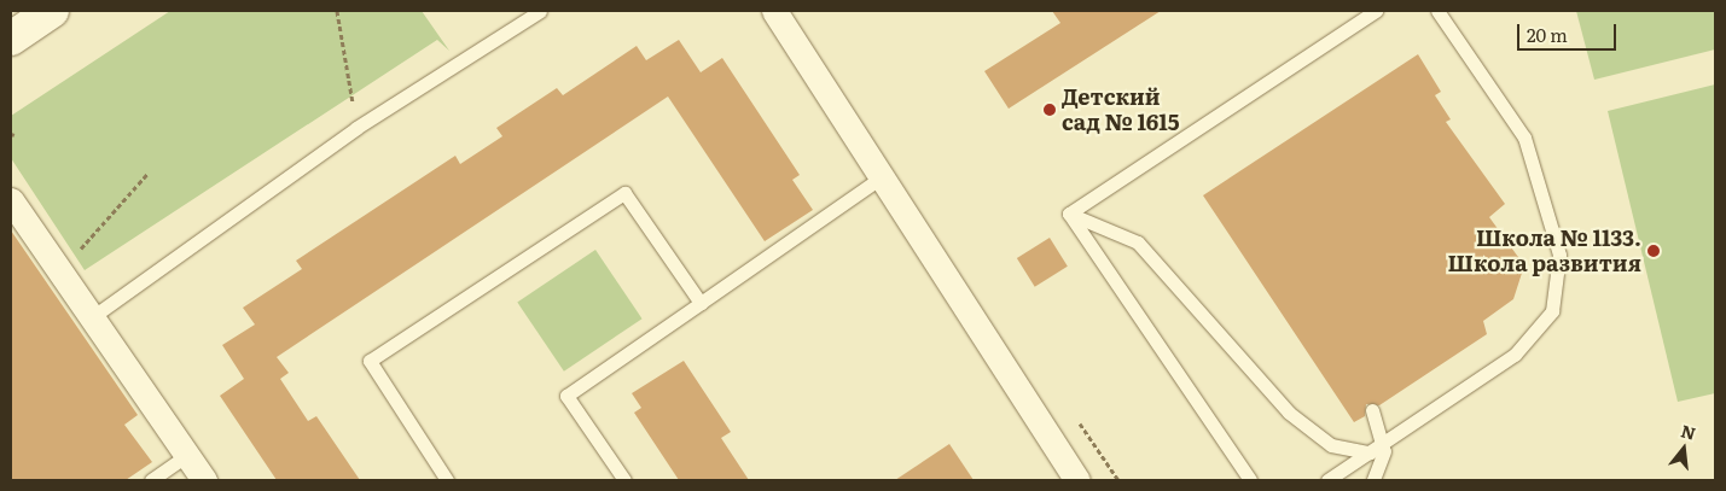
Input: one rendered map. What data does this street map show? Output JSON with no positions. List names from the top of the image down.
{
  "places": ["Детский сад № 1615", "Школа № 1133. Школа развития"],
  "scale_bar": "20 m",
  "north": "top"
}
